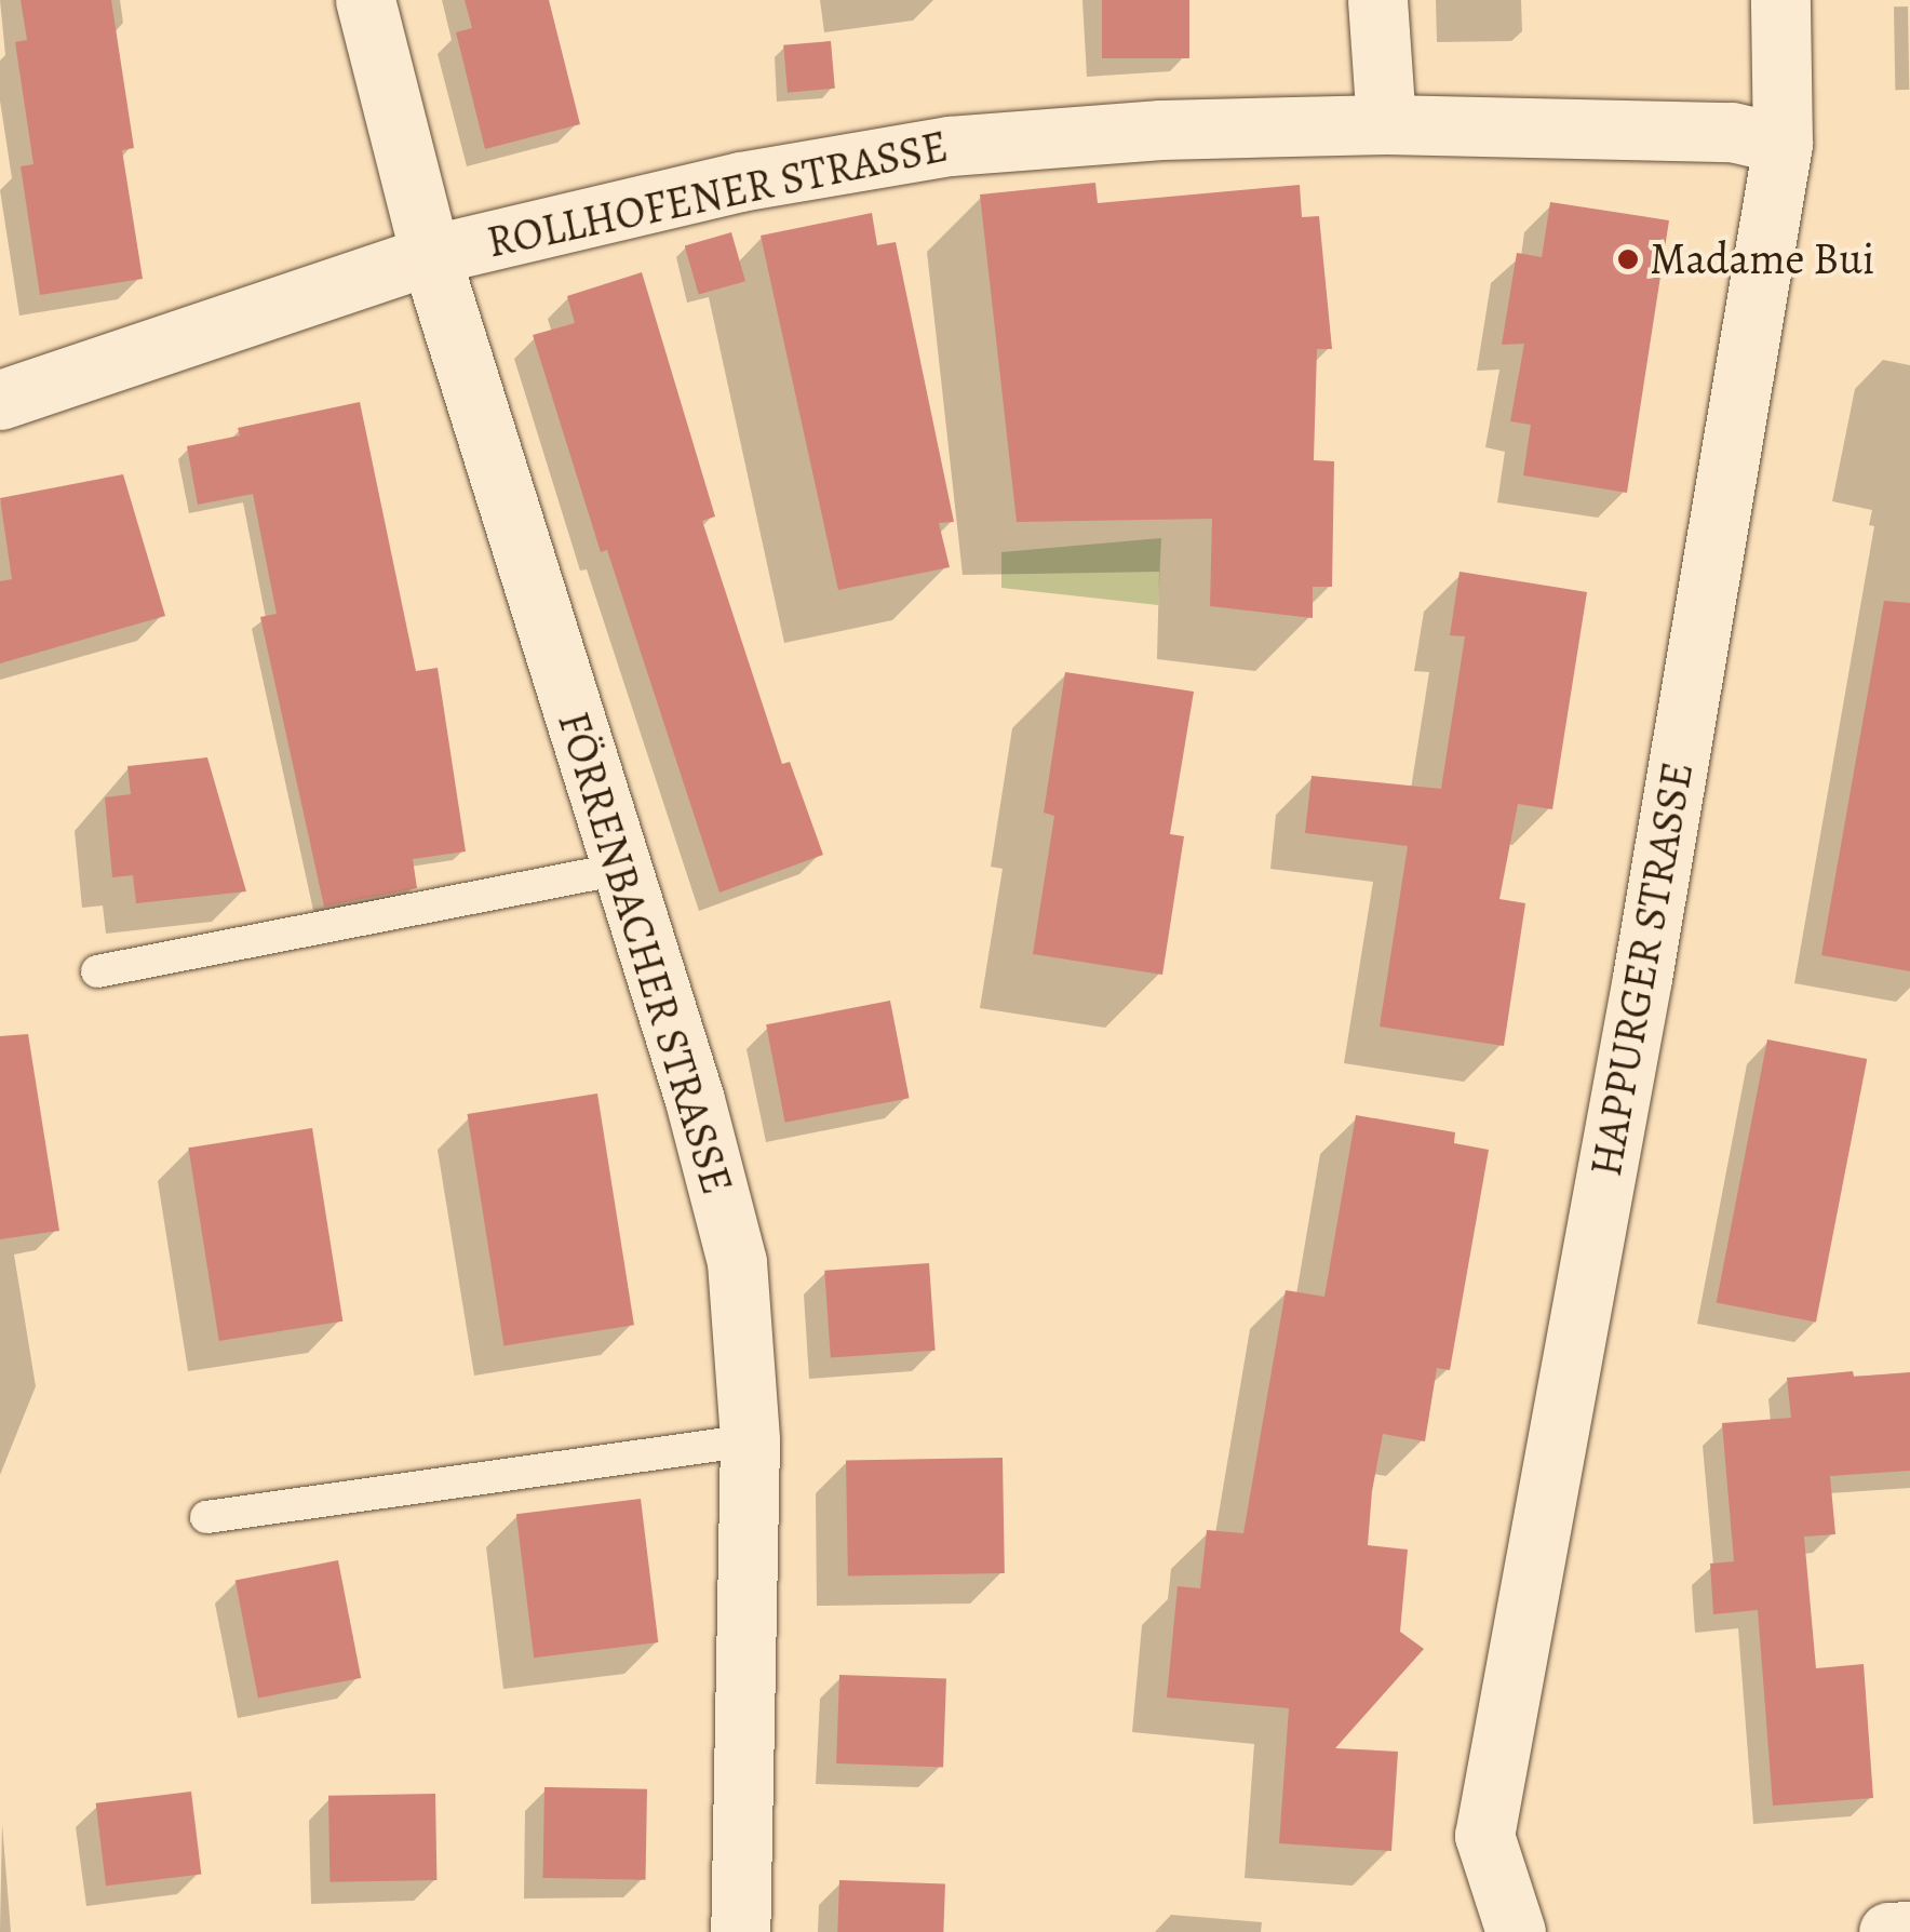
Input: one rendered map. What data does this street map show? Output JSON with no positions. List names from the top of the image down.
{
  "streets": {
    "street": ["ROLLHOFENER STRASSE", "FÖRRENBACHER STRASSE", "HAPPURGER STRASSE"]
  },
  "crossings": [
    ["ROLLHOFENER STRASSE", "FÖRRENBACHER STRASSE"],
    ["ROLLHOFENER STRASSE", "HAPPURGER STRASSE"]
  ],
  "places": ["Madame Bui"]
}
